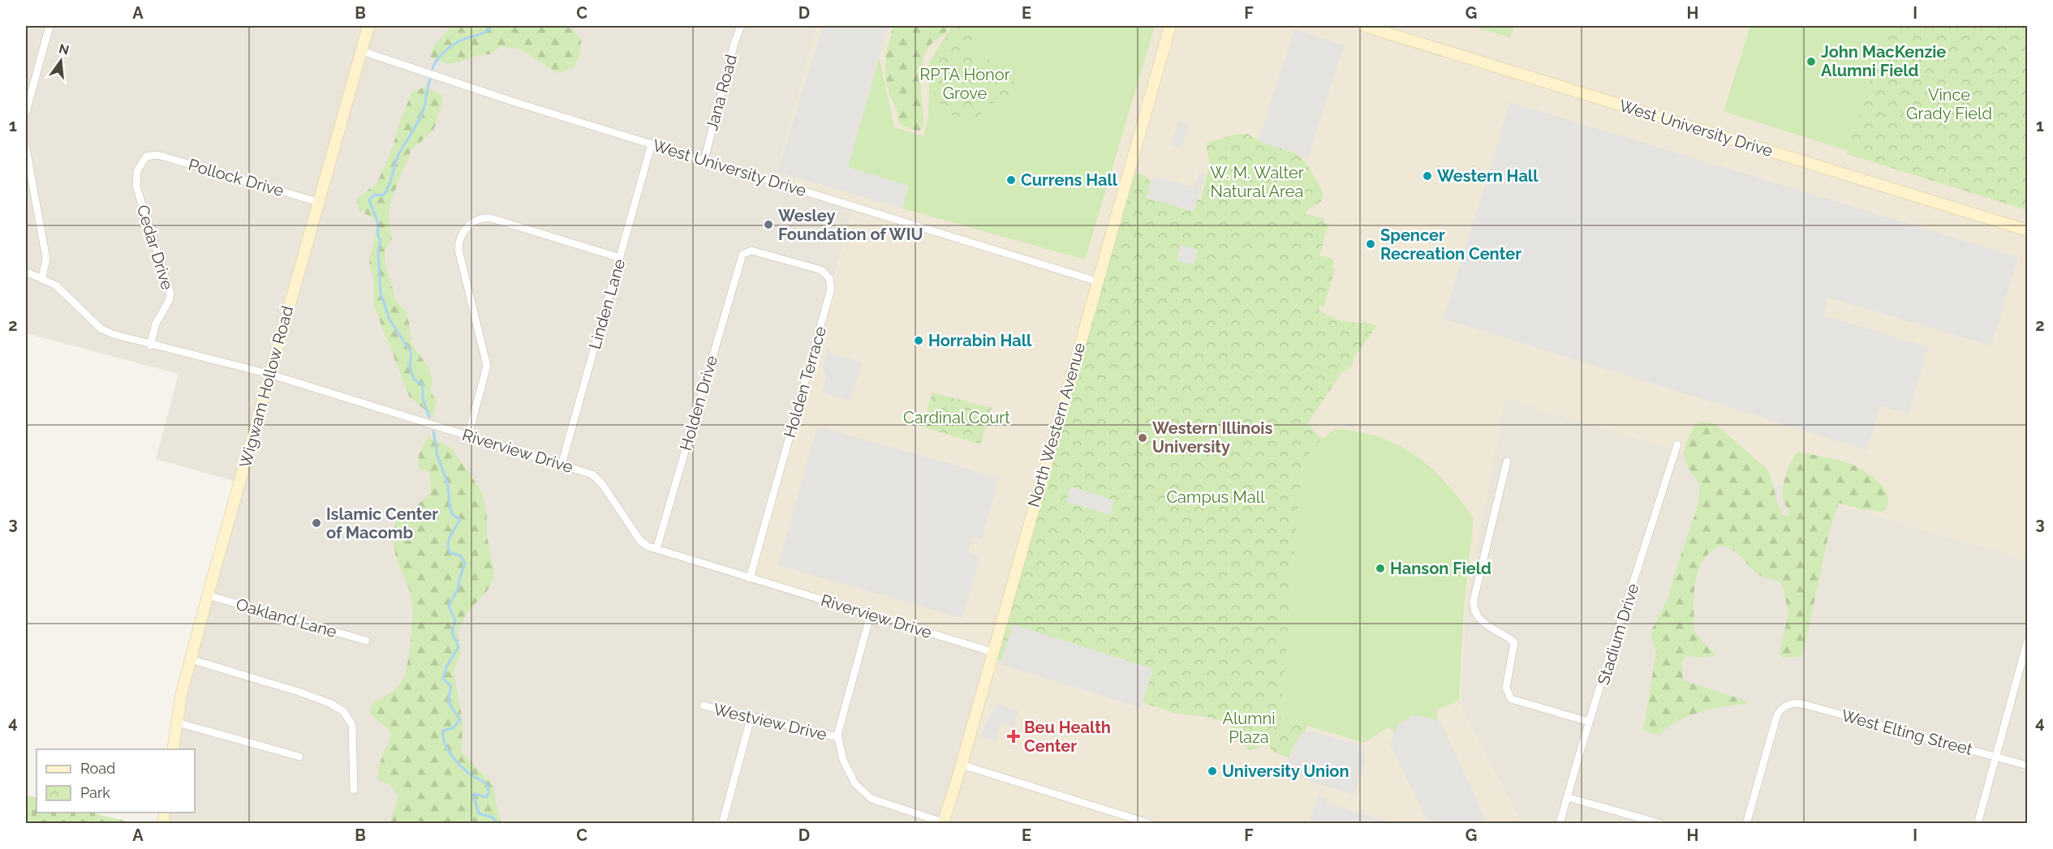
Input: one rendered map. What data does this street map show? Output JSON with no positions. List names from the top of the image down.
{
  "streets": {
    "street": [
      "Jana Road",
      "West University Drive",
      "Pollock Drive",
      "Cedar Drive",
      "Linden Lane",
      "Holden Terrace",
      "Wigwam Hollow Road",
      "Holden Drive",
      "North Western Avenue",
      "Riverview Drive",
      "Oakland Lane",
      "Stadium Drive",
      "Westview Drive",
      "West Elting Street"
    ]
  },
  "crossings": [
    ["Jana Road", "West University Drive"],
    ["West University Drive", "Linden Lane"],
    ["West University Drive", "Wigwam Hollow Road"],
    ["West University Drive", "North Western Avenue"],
    ["Pollock Drive", "Cedar Drive"],
    ["Pollock Drive", "Wigwam Hollow Road"],
    ["Cedar Drive", "Riverview Drive"],
    ["Linden Lane", "Riverview Drive"],
    ["Holden Terrace", "Holden Drive"],
    ["Holden Terrace", "Riverview Drive"],
    ["Wigwam Hollow Road", "Riverview Drive"],
    ["Wigwam Hollow Road", "Oakland Lane"],
    ["Holden Drive", "Riverview Drive"],
    ["North Western Avenue", "Riverview Drive"]
  ],
  "parks": [
    "RPTA Honor Grove",
    "Vince Grady Field",
    "W. M. Walter Natural Area",
    "Cardinal Court",
    "Campus Mall",
    "Alumni Plaza"
  ],
  "places": {
    "other": [
      "John MacKenzie Alumni Field",
      "Western Hall",
      "Currens Hall",
      "Wesley Foundation of WIU",
      "Spencer Recreation Center",
      "Horrabin Hall",
      "Western Illinois University",
      "Islamic Center of Macomb",
      "Hanson Field",
      "University Union"
    ],
    "health": ["Beu Health Center"]
  },
  "legend": ["Road", "Park"],
  "north": "top",
  "grid": {
    "columns": [
      "A",
      "B",
      "C",
      "D",
      "E",
      "F",
      "G",
      "H",
      "I"
    ],
    "rows": [
      "1",
      "2",
      "3",
      "4"
    ]
  }
}
